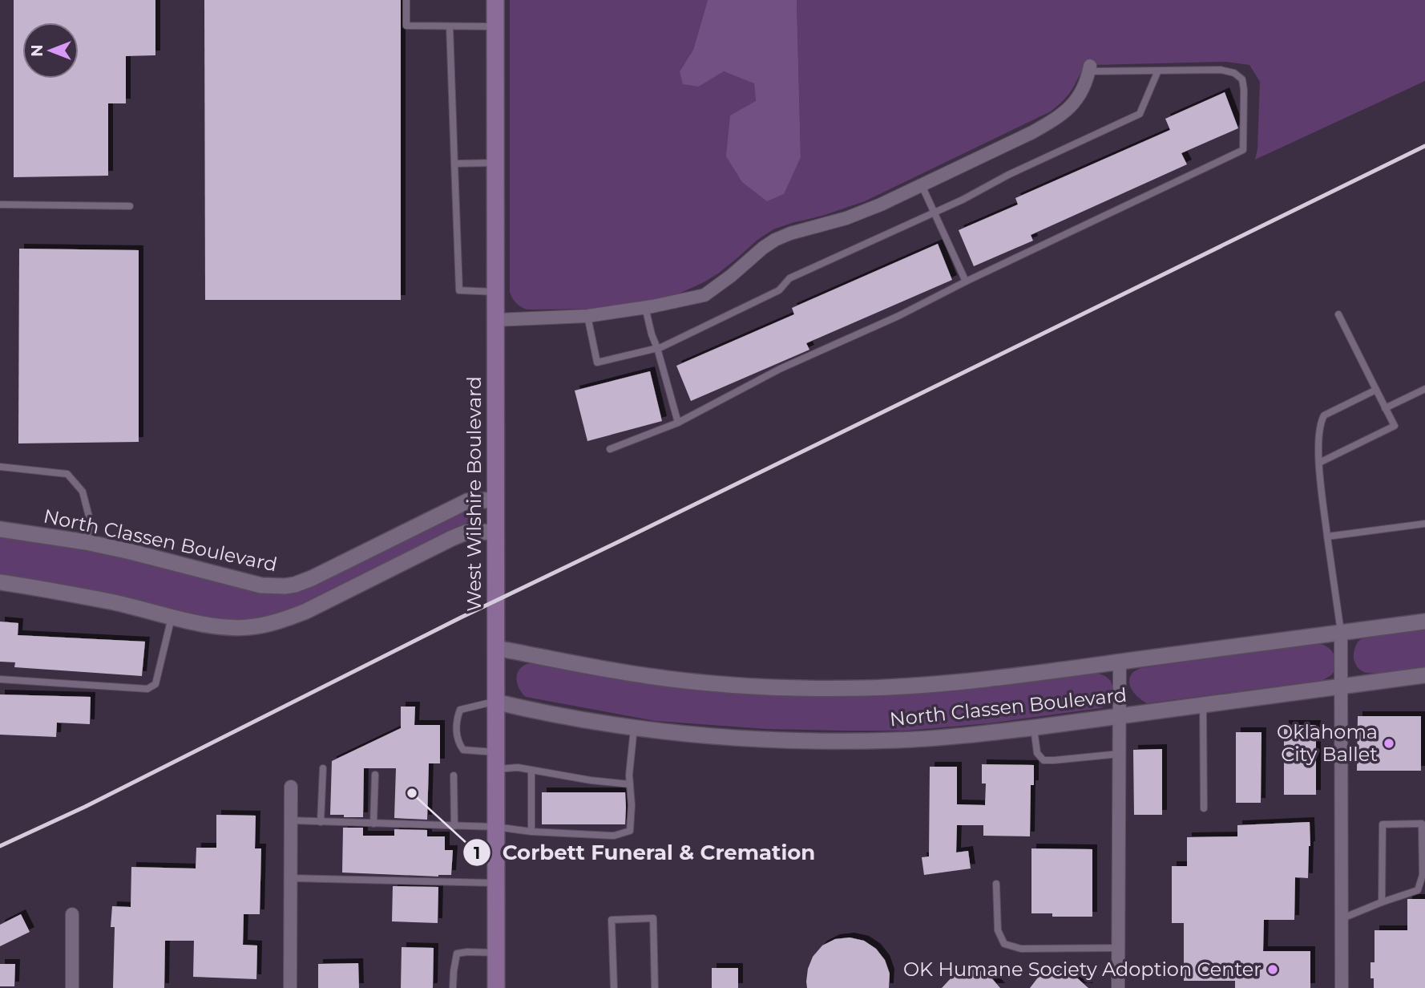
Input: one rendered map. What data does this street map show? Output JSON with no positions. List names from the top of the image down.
{
  "streets": {
    "main road": ["West Wilshire Boulevard"],
    "street": ["North Classen Boulevard"]
  },
  "crossings": [
    ["West Wilshire Boulevard", "North Classen Boulevard"]
  ],
  "places": ["Oklahoma City Ballet", "Corbett Funeral & Cremation", "OK Humane Society Adoption Center"],
  "north": "left"
}
